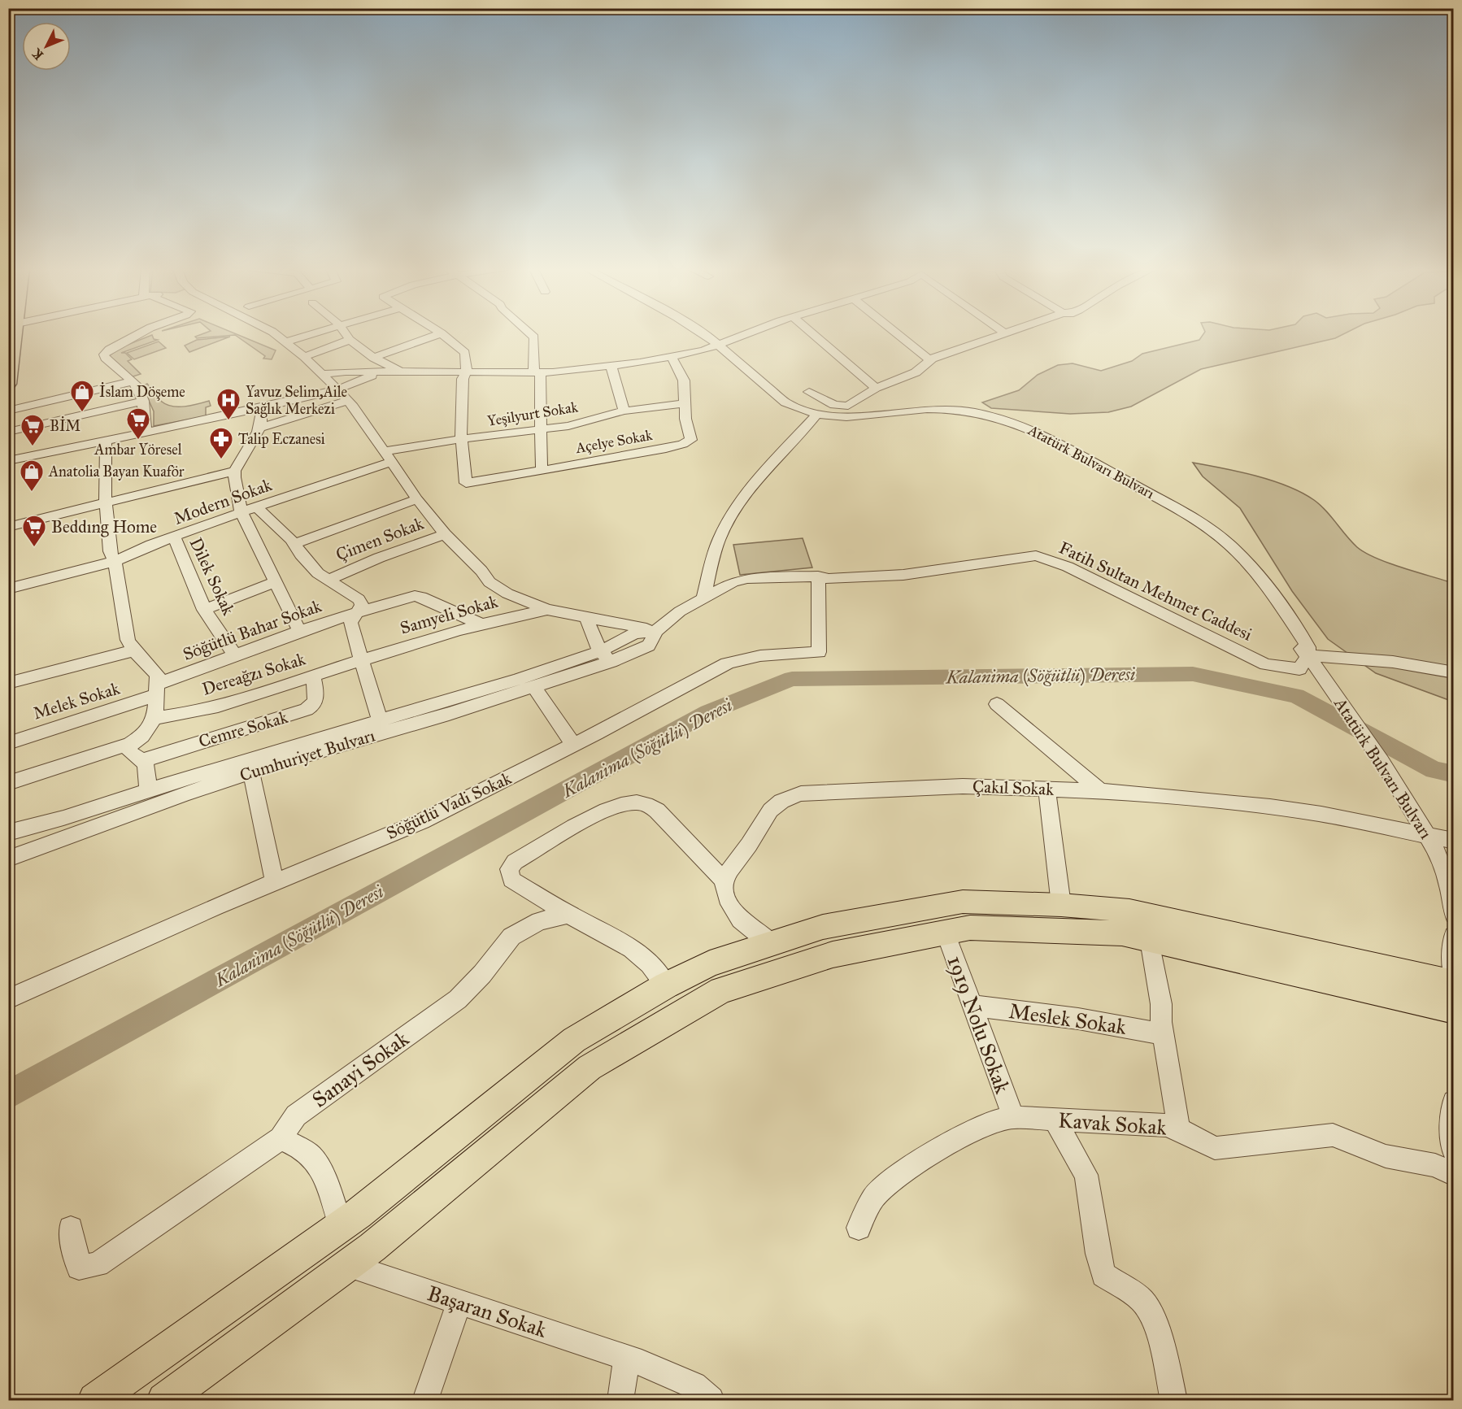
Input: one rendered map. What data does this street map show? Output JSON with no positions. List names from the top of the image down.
{
  "streets": {
    "street": [
      "Yeşilyurt Sokak",
      "Açelye Sokak",
      "Atatürk Bulvarı Bulvarı",
      "Modern Sokak",
      "Çimen Sokak",
      "Dilek Sokak",
      "Fatih Sultan Mehmet Caddesi",
      "Samyeli Sokak",
      "Söğütlü Bahar Sokak",
      "Dereağzı Sokak",
      "Melek Sokak",
      "Cemre Sokak",
      "Cumhuriyet Bulvarı",
      "Çakıl Sokak",
      "Söğütlü Vadi Sokak",
      "Meslek Sokak",
      "1919 Nolu Sokak",
      "Sanayi Sokak",
      "Kavak Sokak",
      "Başaran Sokak"
    ]
  },
  "crossings": [
    ["Yeşilyurt Sokak", "Açelye Sokak"],
    ["Yeşilyurt Sokak", "Modern Sokak"],
    ["Atatürk Bulvarı Bulvarı", "Fatih Sultan Mehmet Caddesi"],
    ["Atatürk Bulvarı Bulvarı", "Çakıl Sokak"],
    ["Modern Sokak", "Dilek Sokak"],
    ["Dilek Sokak", "Söğütlü Bahar Sokak"],
    ["Fatih Sultan Mehmet Caddesi", "Cumhuriyet Bulvarı"],
    ["Fatih Sultan Mehmet Caddesi", "Söğütlü Vadi Sokak"],
    ["Samyeli Sokak", "Söğütlü Bahar Sokak"],
    ["Samyeli Sokak", "Dereağzı Sokak"],
    ["Söğütlü Bahar Sokak", "Melek Sokak"],
    ["Dereağzı Sokak", "Cemre Sokak"],
    ["Meslek Sokak", "1919 Nolu Sokak"],
    ["1919 Nolu Sokak", "Kavak Sokak"]
  ],
  "water": ["Kalanima (Söğütlü) Deresi"],
  "places": {
    "shop": ["İslam Döşeme", "Anatolia Bayan Kuaför"],
    "hospital": ["Yavuz Selim,Aile Sağlık Merkezi"],
    "supermarket": ["Ambar Yöresel", "BİM", "Beddıng Home"],
    "pharmacy": ["Talip Eczanesi"]
  },
  "north": "bottom left"
}
